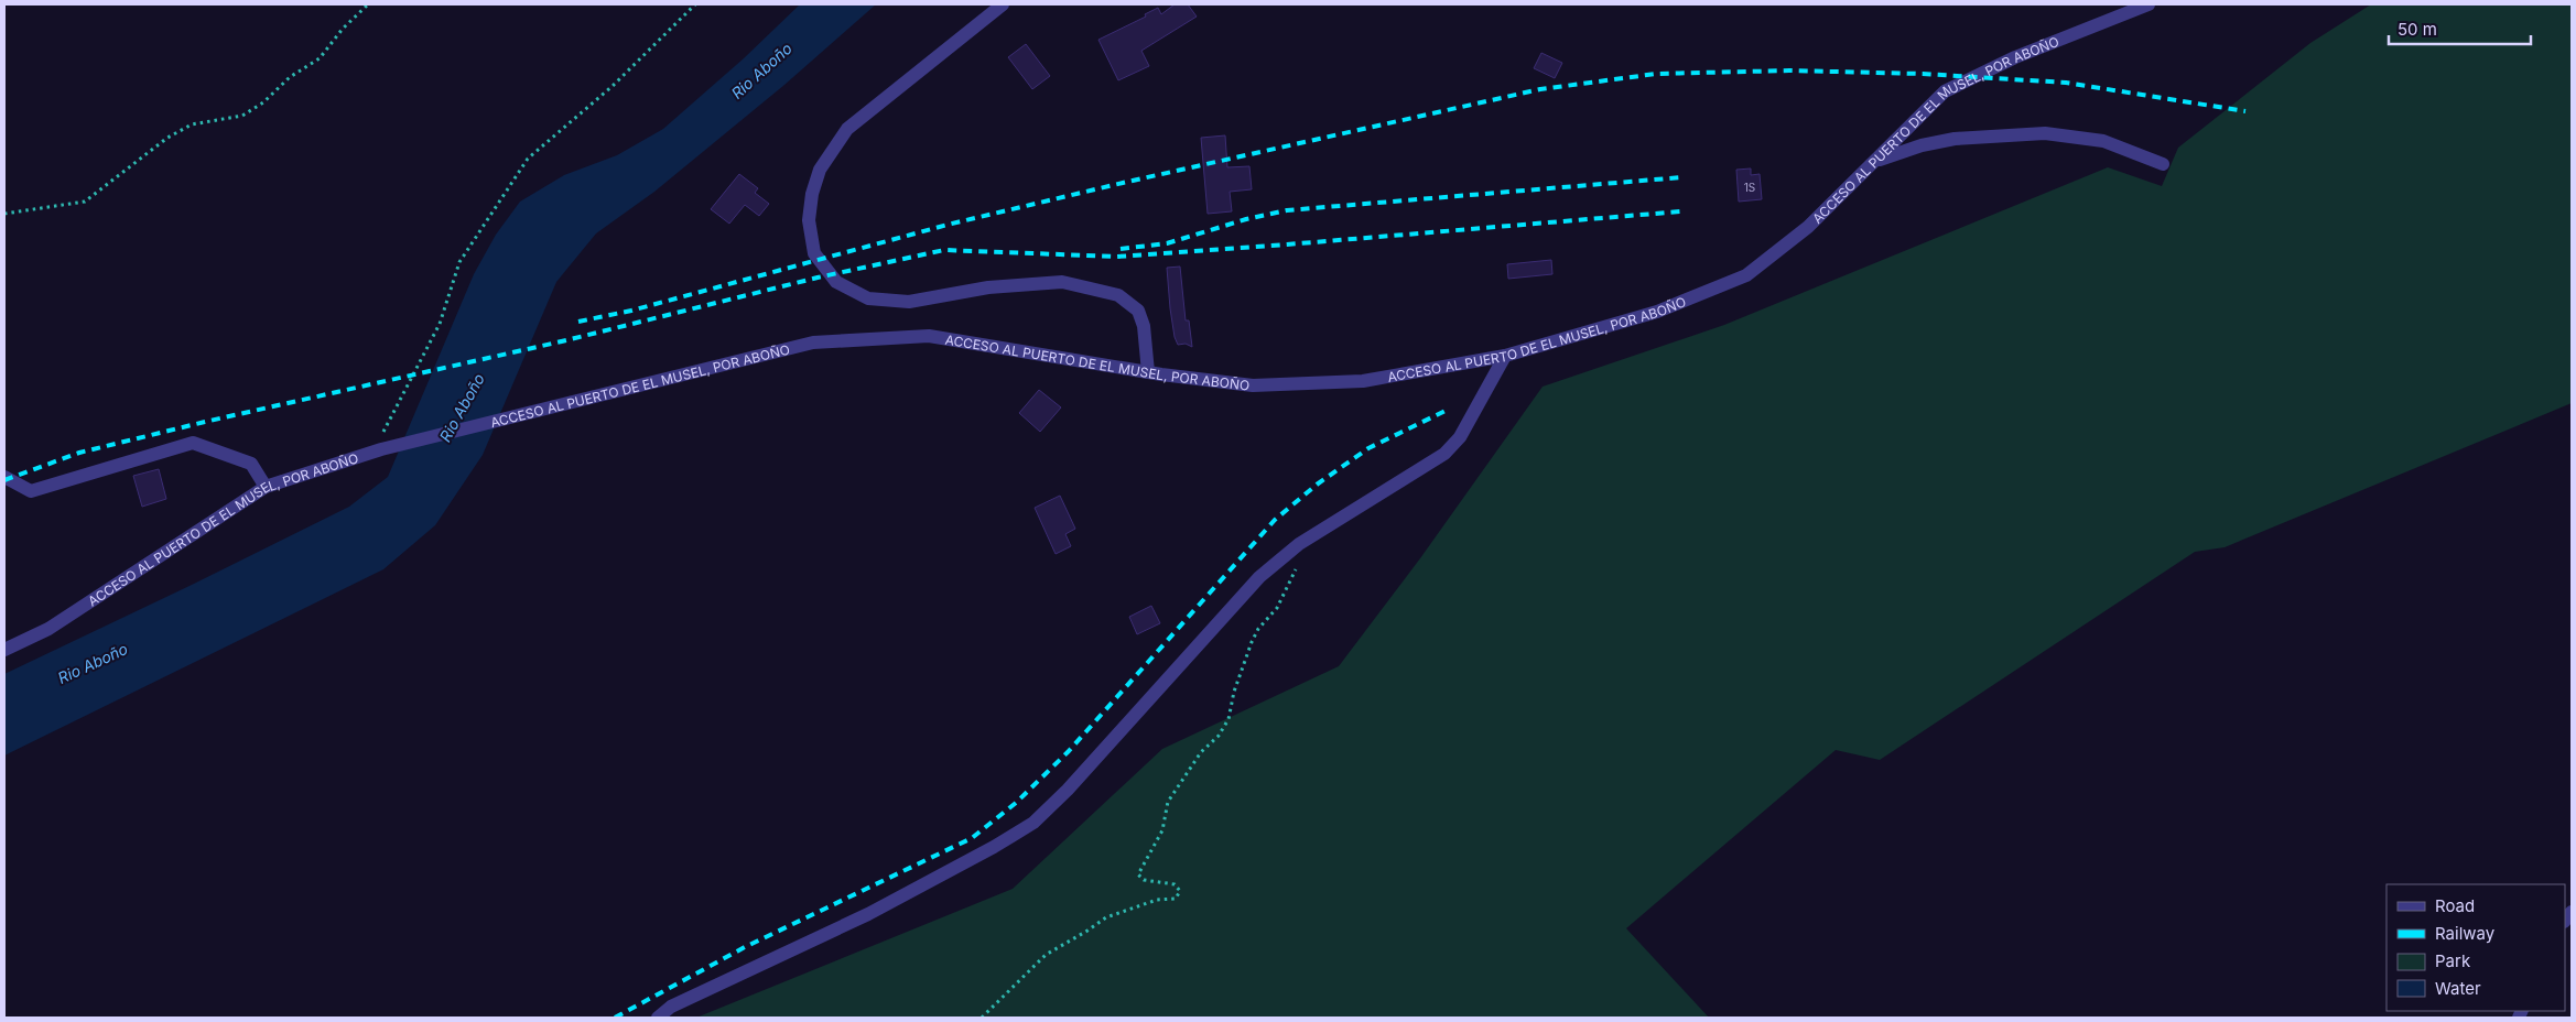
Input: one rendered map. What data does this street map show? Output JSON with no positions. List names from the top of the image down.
{
  "streets": {
    "street": ["ACCESO AL PUERTO DE EL MUSEL, POR ABOÑO"]
  },
  "water": ["Rio Aboño"],
  "house_numbers": ["1S"],
  "legend": [
    "Road",
    "Railway",
    "Park",
    "Water"
  ],
  "scale_bar": "50 m"
}
